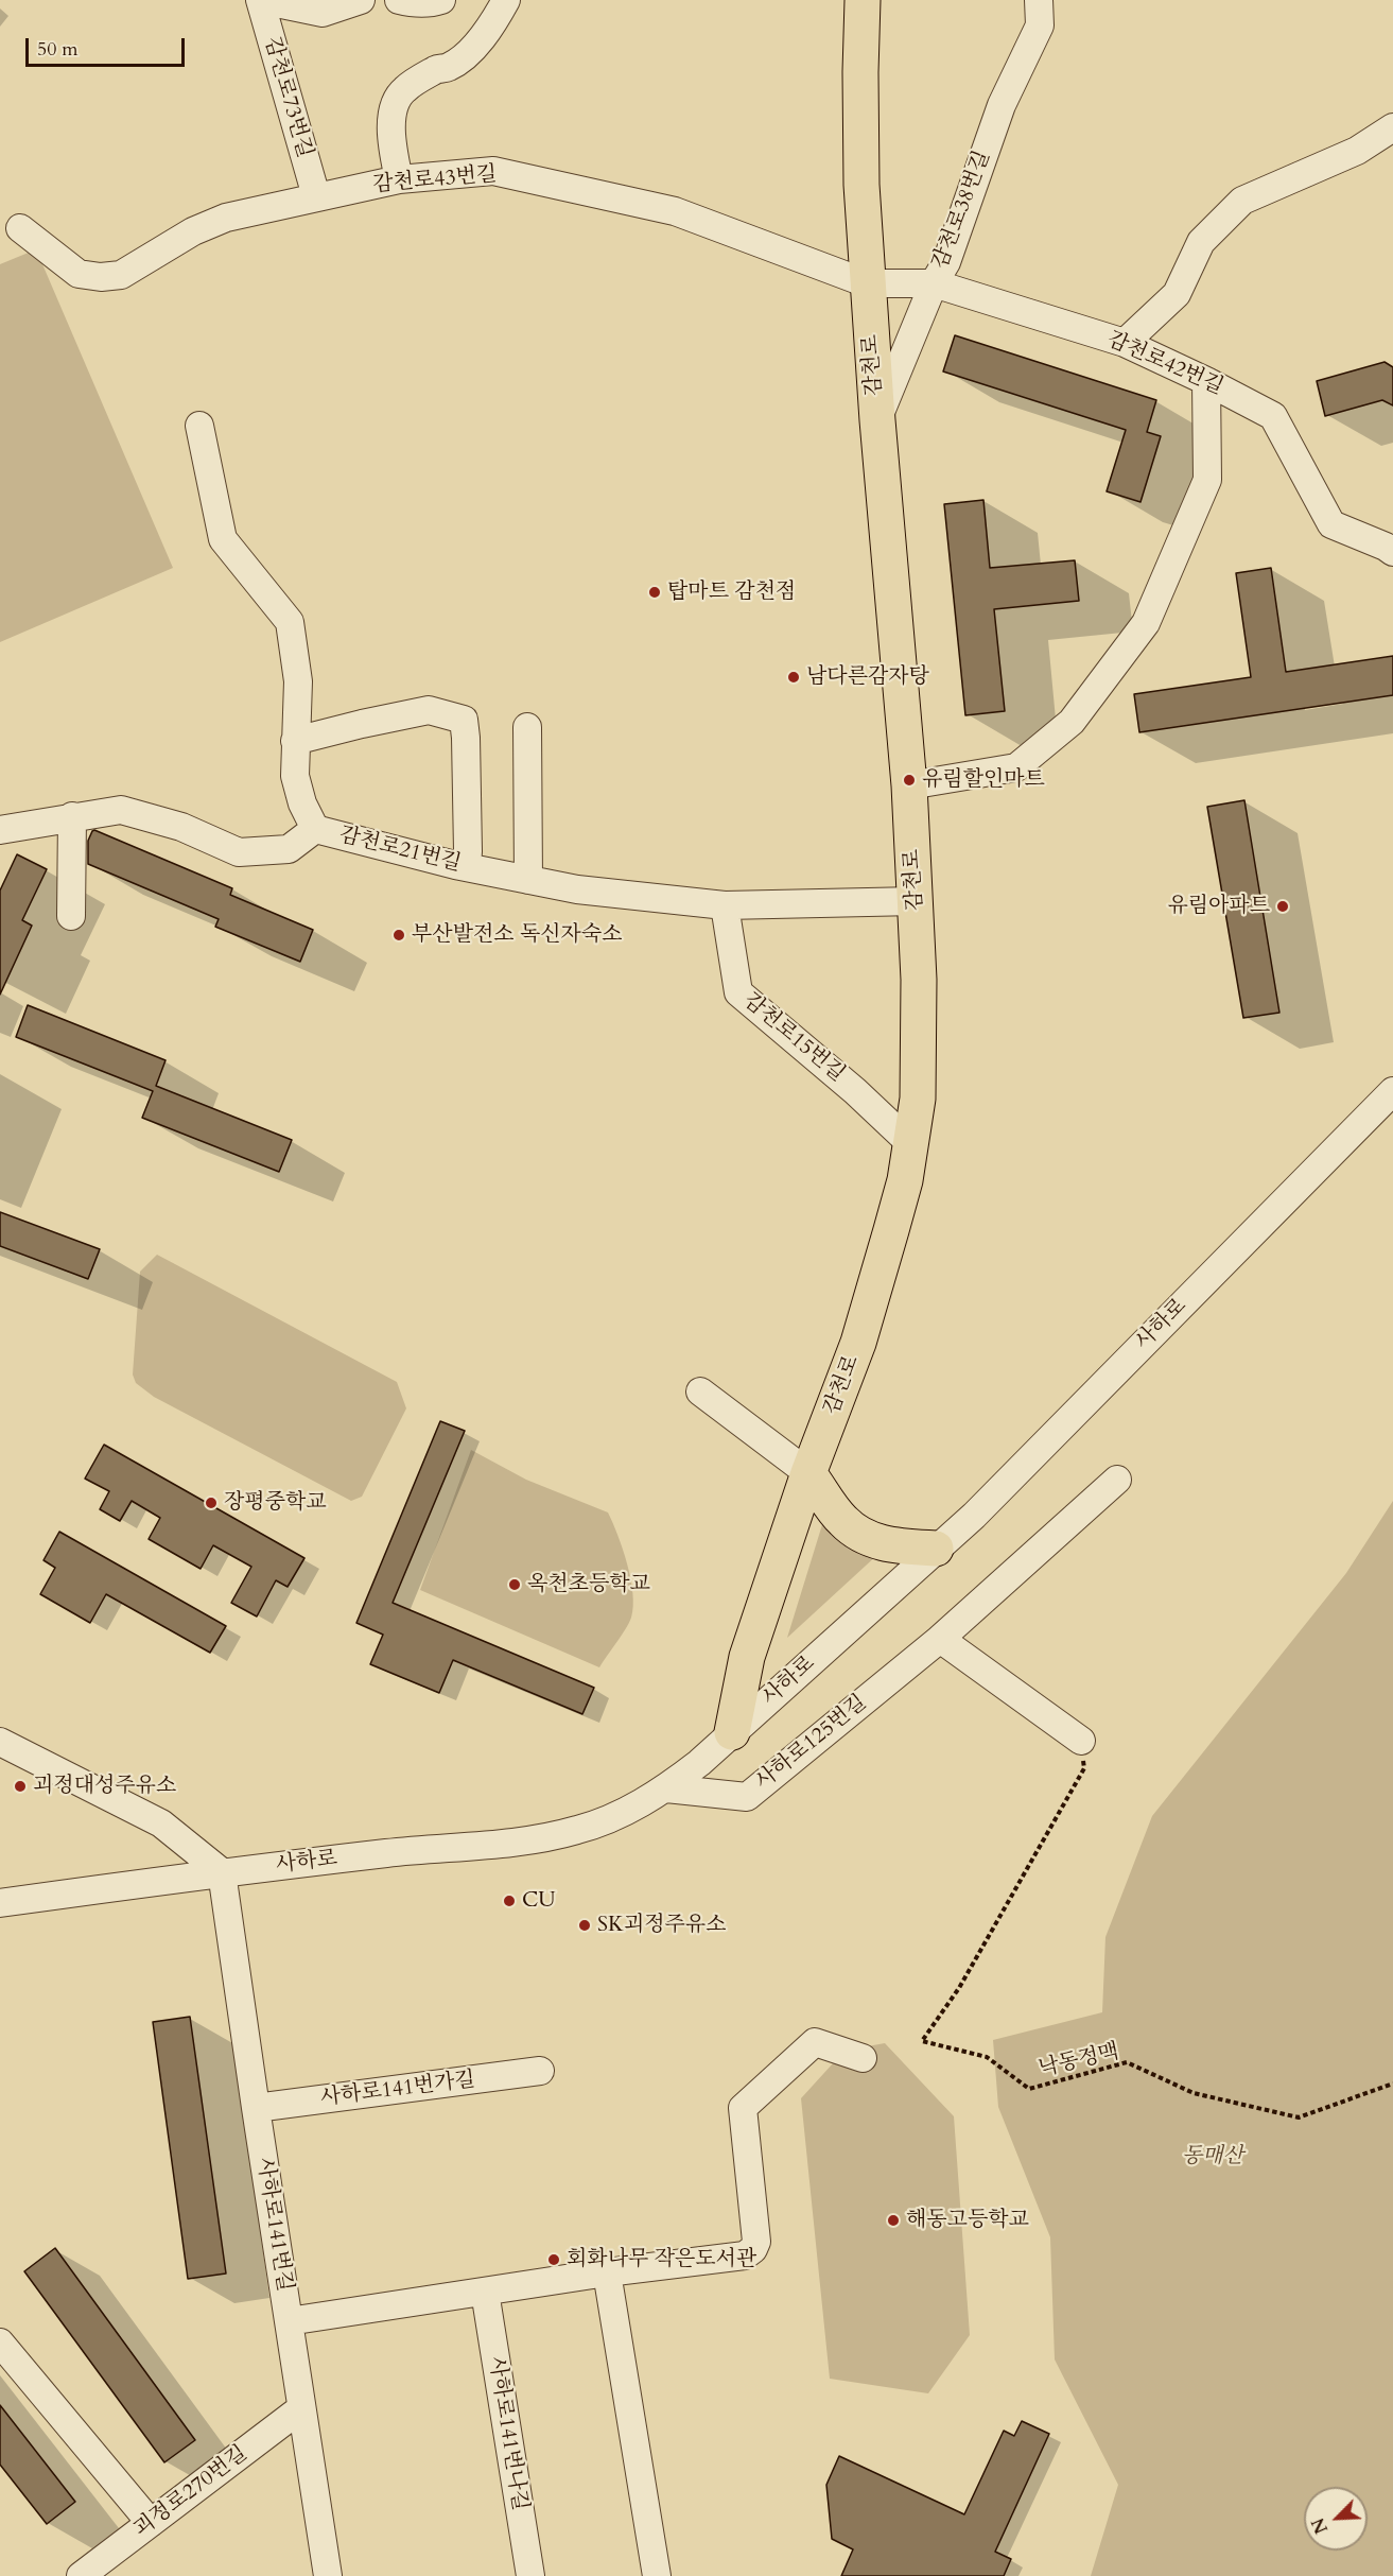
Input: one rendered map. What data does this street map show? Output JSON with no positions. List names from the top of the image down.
{
  "streets": {
    "main road": ["감천로"],
    "street": [
      "감천로73번길",
      "감천로43번길",
      "감천로38번길",
      "감천로42번길",
      "감천로21번길",
      "감천로15번길",
      "사하로",
      "사하로125번길",
      "사하로141번가길",
      "사하로141번길",
      "사하로141번나길",
      "괴정로270번길"
    ],
    "path": ["낙동정맥"]
  },
  "crossings": [
    ["감천로73번길", "감천로43번길"],
    ["감천로43번길", "감천로42번길"],
    ["감천로43번길", "감천로"],
    ["감천로38번길", "감천로42번길"],
    ["감천로38번길", "감천로"],
    ["감천로42번길", "감천로"],
    ["감천로", "감천로21번길"],
    ["감천로", "감천로15번길"],
    ["감천로", "사하로"],
    ["감천로21번길", "감천로15번길"],
    ["사하로", "사하로125번길"],
    ["사하로", "사하로141번길"],
    ["사하로141번가길", "사하로141번길"],
    ["사하로141번길", "괴정로270번길"]
  ],
  "parks": ["동매산"],
  "places": [
    "탑마트 감천점",
    "남다른감자탕",
    "유림할인마트",
    "유림아파트",
    "부산발전소 독신자숙소",
    "장평중학교",
    "옥천초등학교",
    "괴정대성주유소",
    "CU",
    "SK괴정주유소",
    "해동고등학교",
    "회화나무 작은도서관"
  ],
  "scale_bar": "50 m",
  "north": "bottom left"
}
